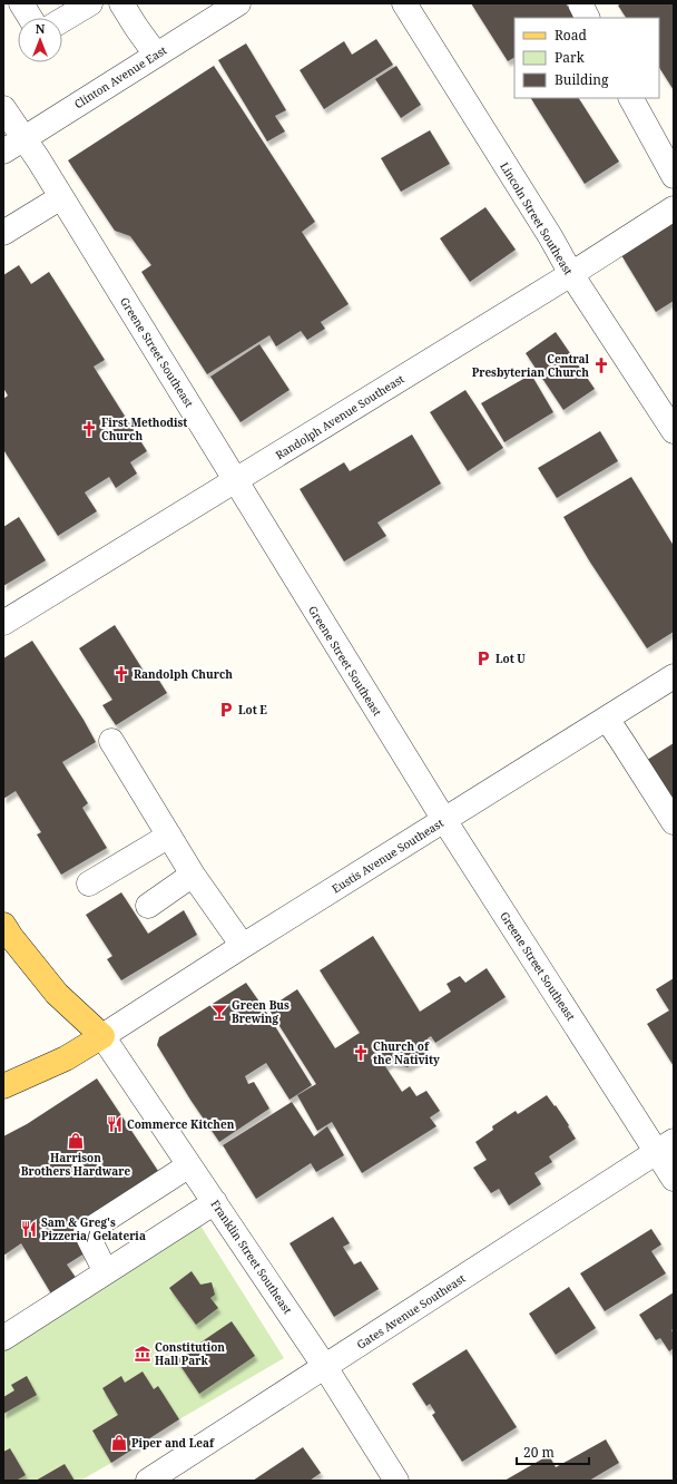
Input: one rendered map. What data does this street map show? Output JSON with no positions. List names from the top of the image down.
{
  "streets": {
    "street": [
      "Clinton Avenue East",
      "Lincoln Street Southeast",
      "Greene Street Southeast",
      "Randolph Avenue Southeast",
      "Eustis Avenue Southeast",
      "Franklin Street Southeast",
      "Gates Avenue Southeast"
    ]
  },
  "crossings": [
    ["Clinton Avenue East", "Greene Street Southeast"],
    ["Lincoln Street Southeast", "Randolph Avenue Southeast"],
    ["Greene Street Southeast", "Randolph Avenue Southeast"],
    ["Greene Street Southeast", "Eustis Avenue Southeast"],
    ["Greene Street Southeast", "Gates Avenue Southeast"],
    ["Eustis Avenue Southeast", "Franklin Street Southeast"],
    ["Franklin Street Southeast", "Gates Avenue Southeast"]
  ],
  "places": {
    "church": [
      "Central Presbyterian Church",
      "First Methodist Church",
      "Randolph Church",
      "Church of the Nativity"
    ],
    "parking": ["Lot U", "Lot E"],
    "bar": ["Green Bus Brewing"],
    "restaurant": ["Commerce Kitchen", "Sam & Greg's Pizzeria/ Gelateria"],
    "shop": ["Harrison Brothers Hardware", "Piper and Leaf"],
    "museum": ["Constitution Hall Park"]
  },
  "legend": ["Road", "Park", "Building"],
  "scale_bar": "20 m",
  "north": "top"
}
